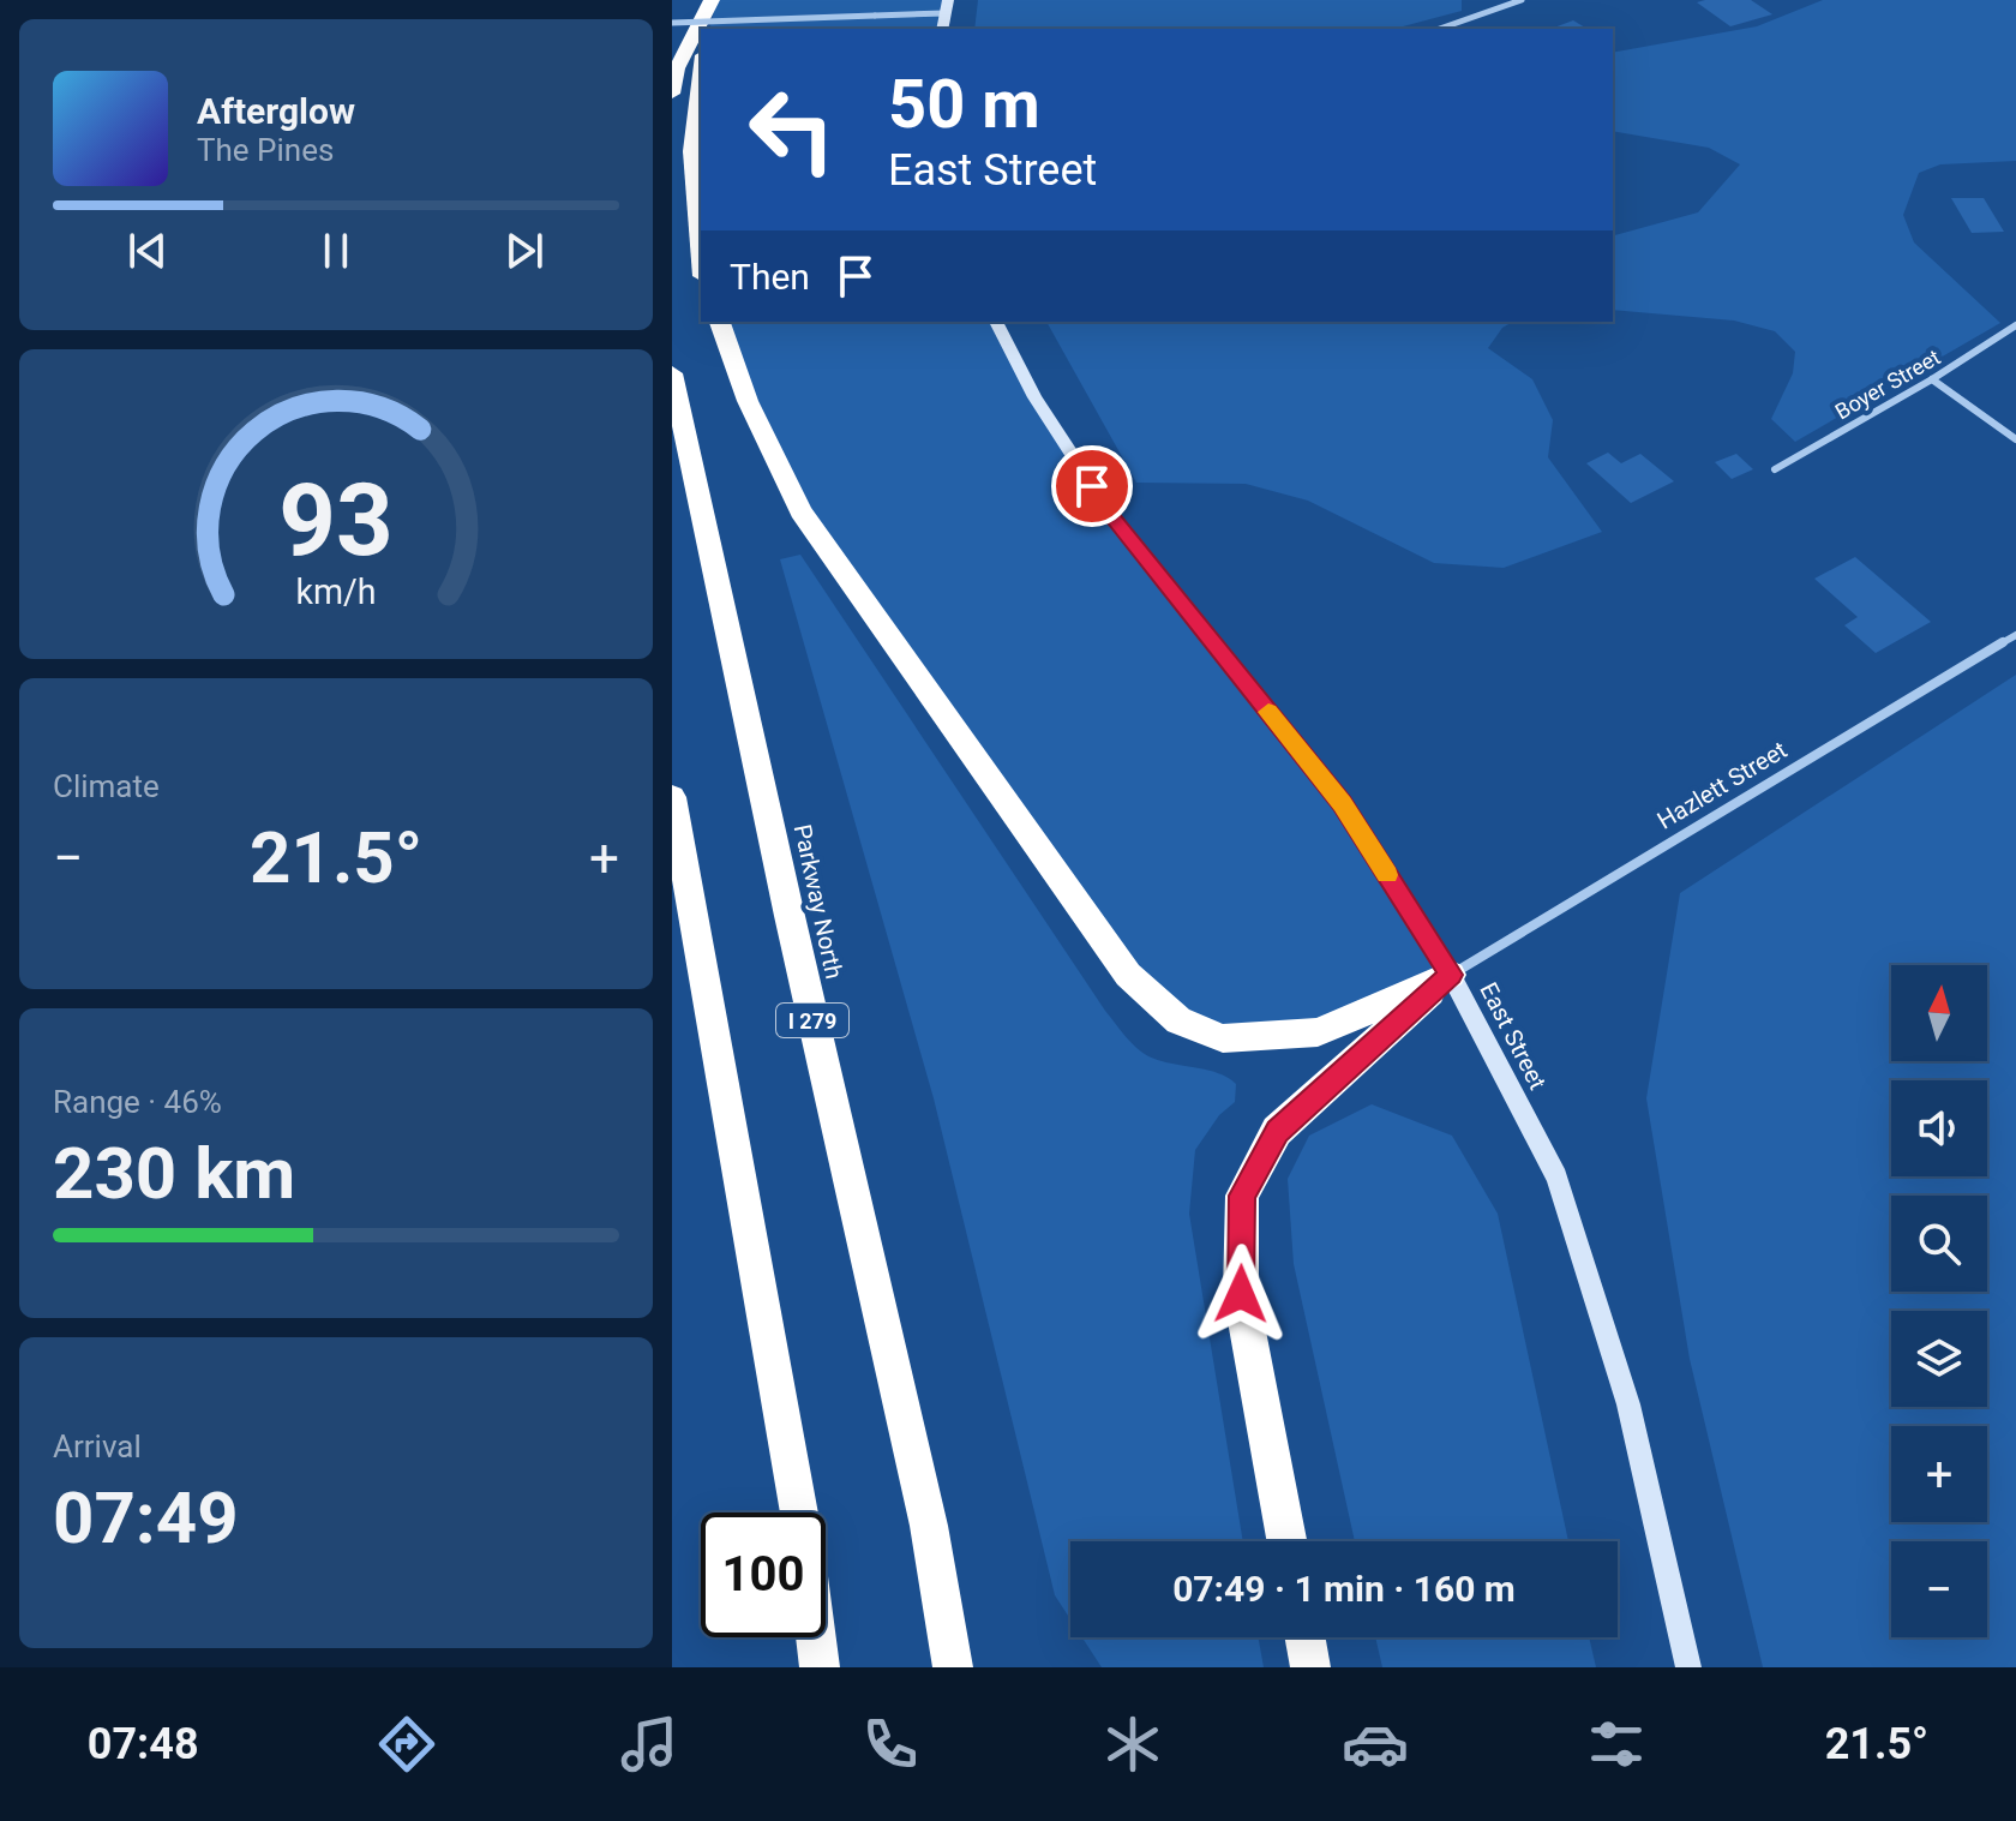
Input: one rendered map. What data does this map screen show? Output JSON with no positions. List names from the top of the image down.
{
  "streets": {
    "highway": ["Parkway North", "I 279"],
    "main road": ["East Street"],
    "street": ["Boyer Street", "Hazlett Street"]
  },
  "crossings": [
    ["Hazlett Street", "East Street"]
  ],
  "north": "top",
  "page": {
    "turn": ["50 m", "East Street"],
    "song": ["Afterglow", "The Pines"],
    "then": "Then",
    "tile": [
      "Climate",
      ["Range · 46%", "230 km"],
      ["Arrival", "07:49"]
    ],
    "heat": ["−", "21.5°", "+"],
    "map_buttons": ["+", "−"],
    "limit": "100",
    "trip": "07:49 · 1 min · 160 m",
    "tabs": ["07:48", "21.5°"],
    "gauge": ["93", "km/h"]
  }
}
